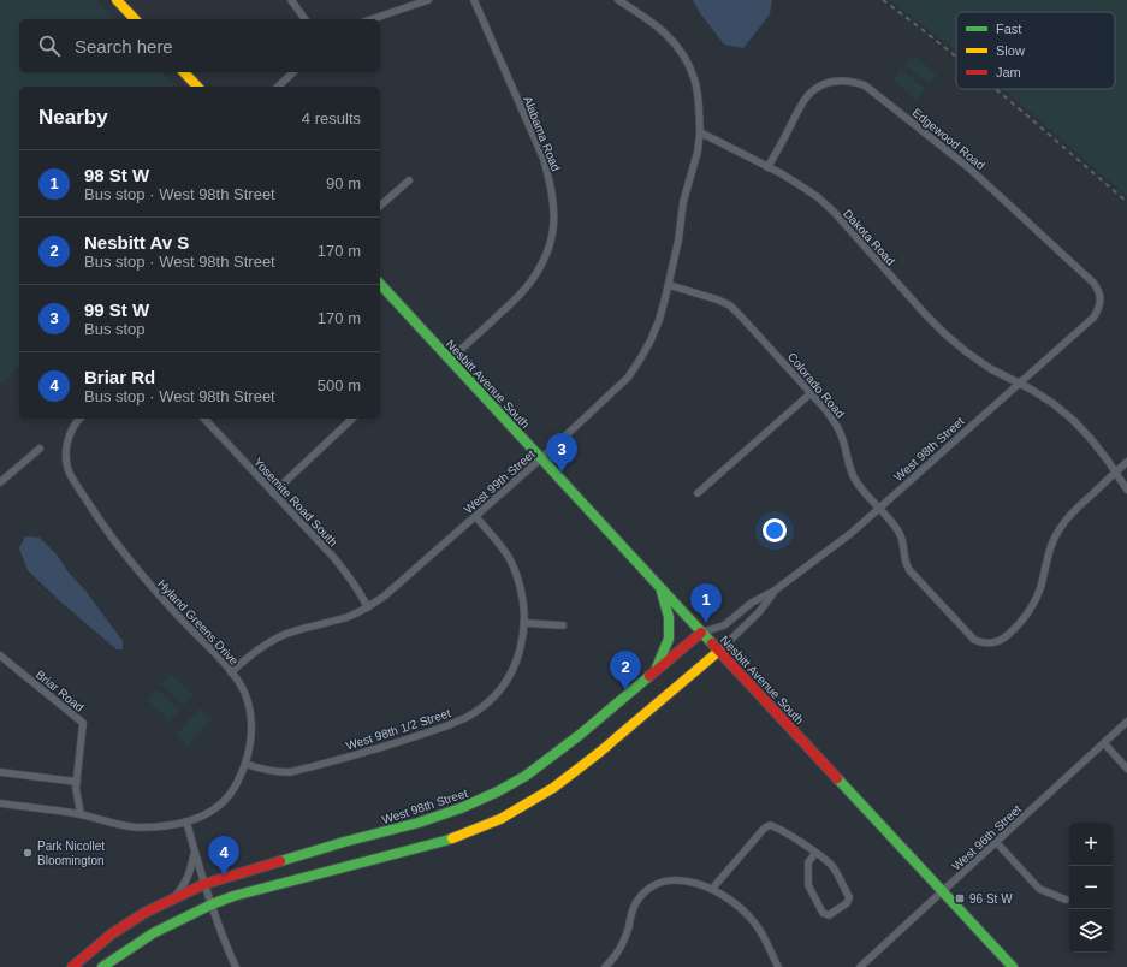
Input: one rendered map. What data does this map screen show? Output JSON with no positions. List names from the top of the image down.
{
  "streets": {
    "street": [
      "Alabama Road",
      "Edgewood Road",
      "Dakota Road",
      "Nesbitt Avenue South",
      "Colorado Road",
      "West 98th Street",
      "West 99th Street",
      "Yosemite Road South",
      "Hyland Greens Drive",
      "Briar Road",
      "West 98th 1/2 Street",
      "West 96th Street"
    ]
  },
  "crossings": [
    ["Alabama Road", "Nesbitt Avenue South"],
    ["Edgewood Road", "Dakota Road"],
    ["Edgewood Road", "West 98th Street"],
    ["Dakota Road", "Colorado Road"],
    ["Dakota Road", "West 98th Street"],
    ["Dakota Road", "West 99th Street"],
    ["Nesbitt Avenue South", "West 98th Street"],
    ["Nesbitt Avenue South", "West 99th Street"],
    ["Nesbitt Avenue South", "West 96th Street"],
    ["Colorado Road", "West 98th Street"],
    ["Colorado Road", "West 99th Street"],
    ["West 99th Street", "Yosemite Road South"],
    ["West 99th Street", "Hyland Greens Drive"],
    ["West 99th Street", "West 98th 1/2 Street"],
    ["Hyland Greens Drive", "Briar Road"],
    ["Hyland Greens Drive", "West 98th 1/2 Street"]
  ],
  "places": {
    "other": ["Park Nicollet Bloomington"],
    "transit": ["96 St W"]
  },
  "legend": ["Fast", "Slow", "Jam"],
  "page": {
    "search": "Search here",
    "heading": ["Nearby", "4 results"],
    "list": [
      {
        "mark": "1",
        "name": "98 St W",
        "note": "Bus stop · West 98th Street",
        "value": "90 m"
      },
      {
        "mark": "2",
        "name": "Nesbitt Av S",
        "note": "Bus stop · West 98th Street",
        "value": "170 m"
      },
      {
        "mark": "3",
        "name": "99 St W",
        "note": "Bus stop",
        "value": "170 m"
      },
      {
        "mark": "4",
        "name": "Briar Rd",
        "note": "Bus stop · West 98th Street",
        "value": "500 m"
      }
    ],
    "pins": [
      "3",
      "1",
      "2",
      "4"
    ],
    "map_buttons": ["+", "−"]
  }
}
